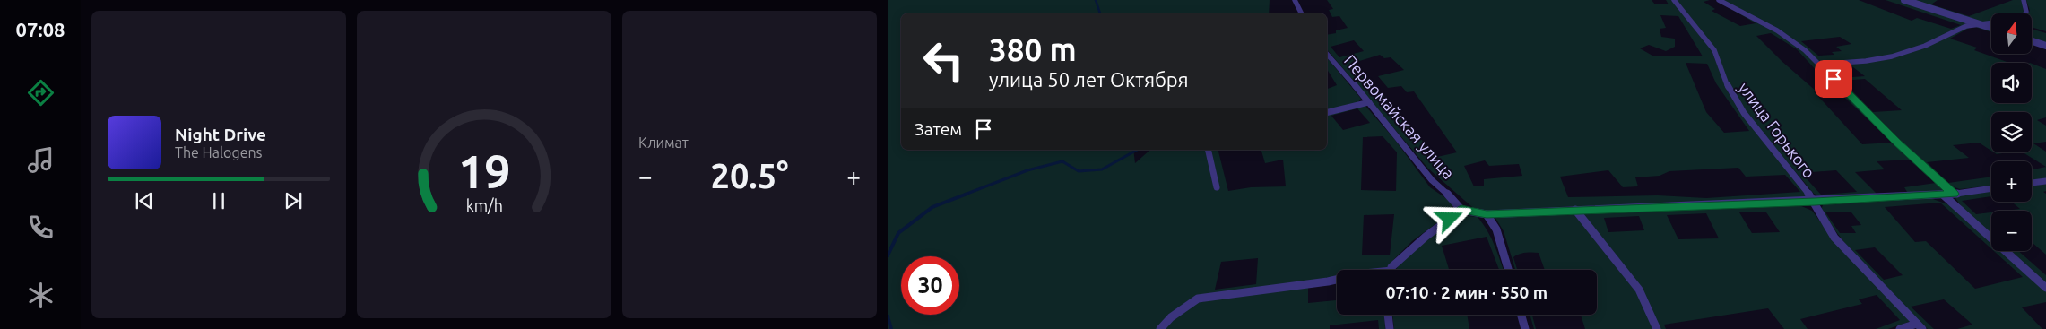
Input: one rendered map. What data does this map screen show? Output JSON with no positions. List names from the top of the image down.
{
  "streets": {
    "street": ["Первомайская улица", "улица Горького"]
  },
  "north": "top",
  "page": {
    "tabs": "07:08",
    "tile": "Климат",
    "map_buttons": ["+", "−"],
    "turn": ["380 m", "улица 50 лет Октября"],
    "then": "Затем",
    "song": ["Night Drive", "The Halogens"],
    "heat": ["−", "20.5°", "+"],
    "limit": "30",
    "trip": "07:10 · 2 мин · 550 m",
    "gauge": ["19", "km/h"]
  }
}
